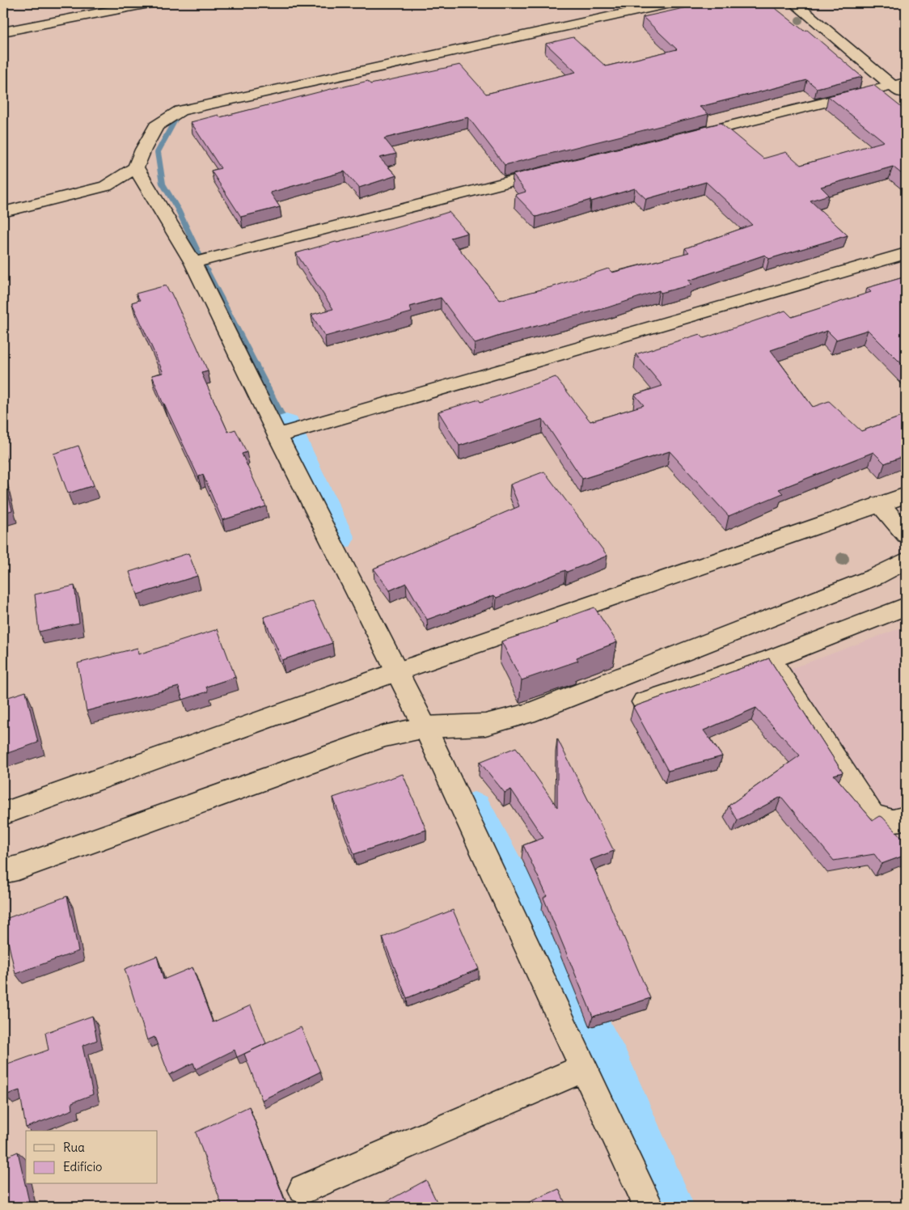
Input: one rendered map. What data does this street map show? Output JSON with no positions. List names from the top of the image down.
{
  "legend": ["Rua", "Edifício"]
}
